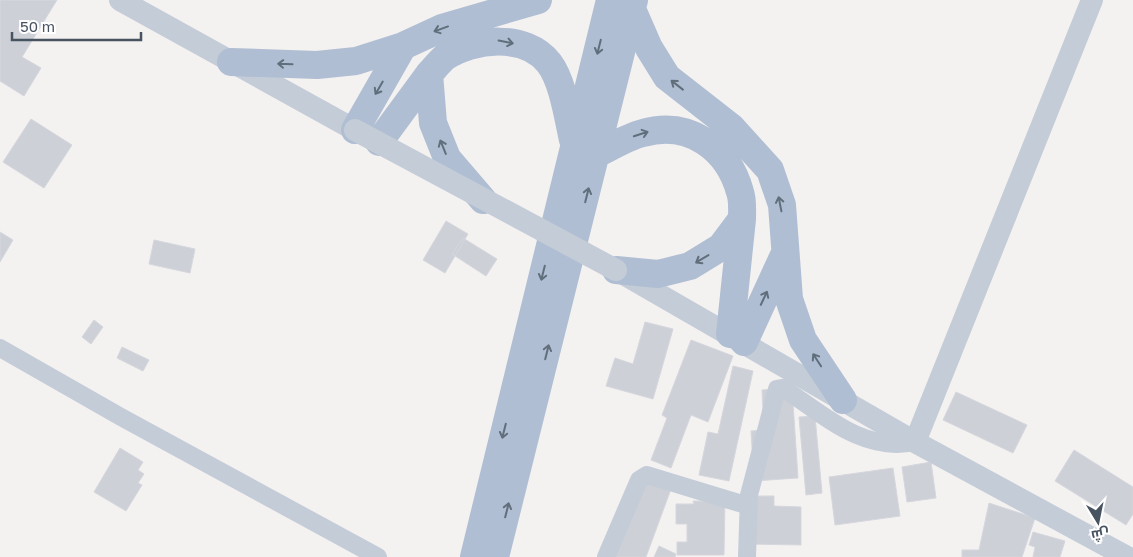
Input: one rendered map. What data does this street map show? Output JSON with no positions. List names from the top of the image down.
{
  "scale_bar": "50 m",
  "north": "bottom"
}
